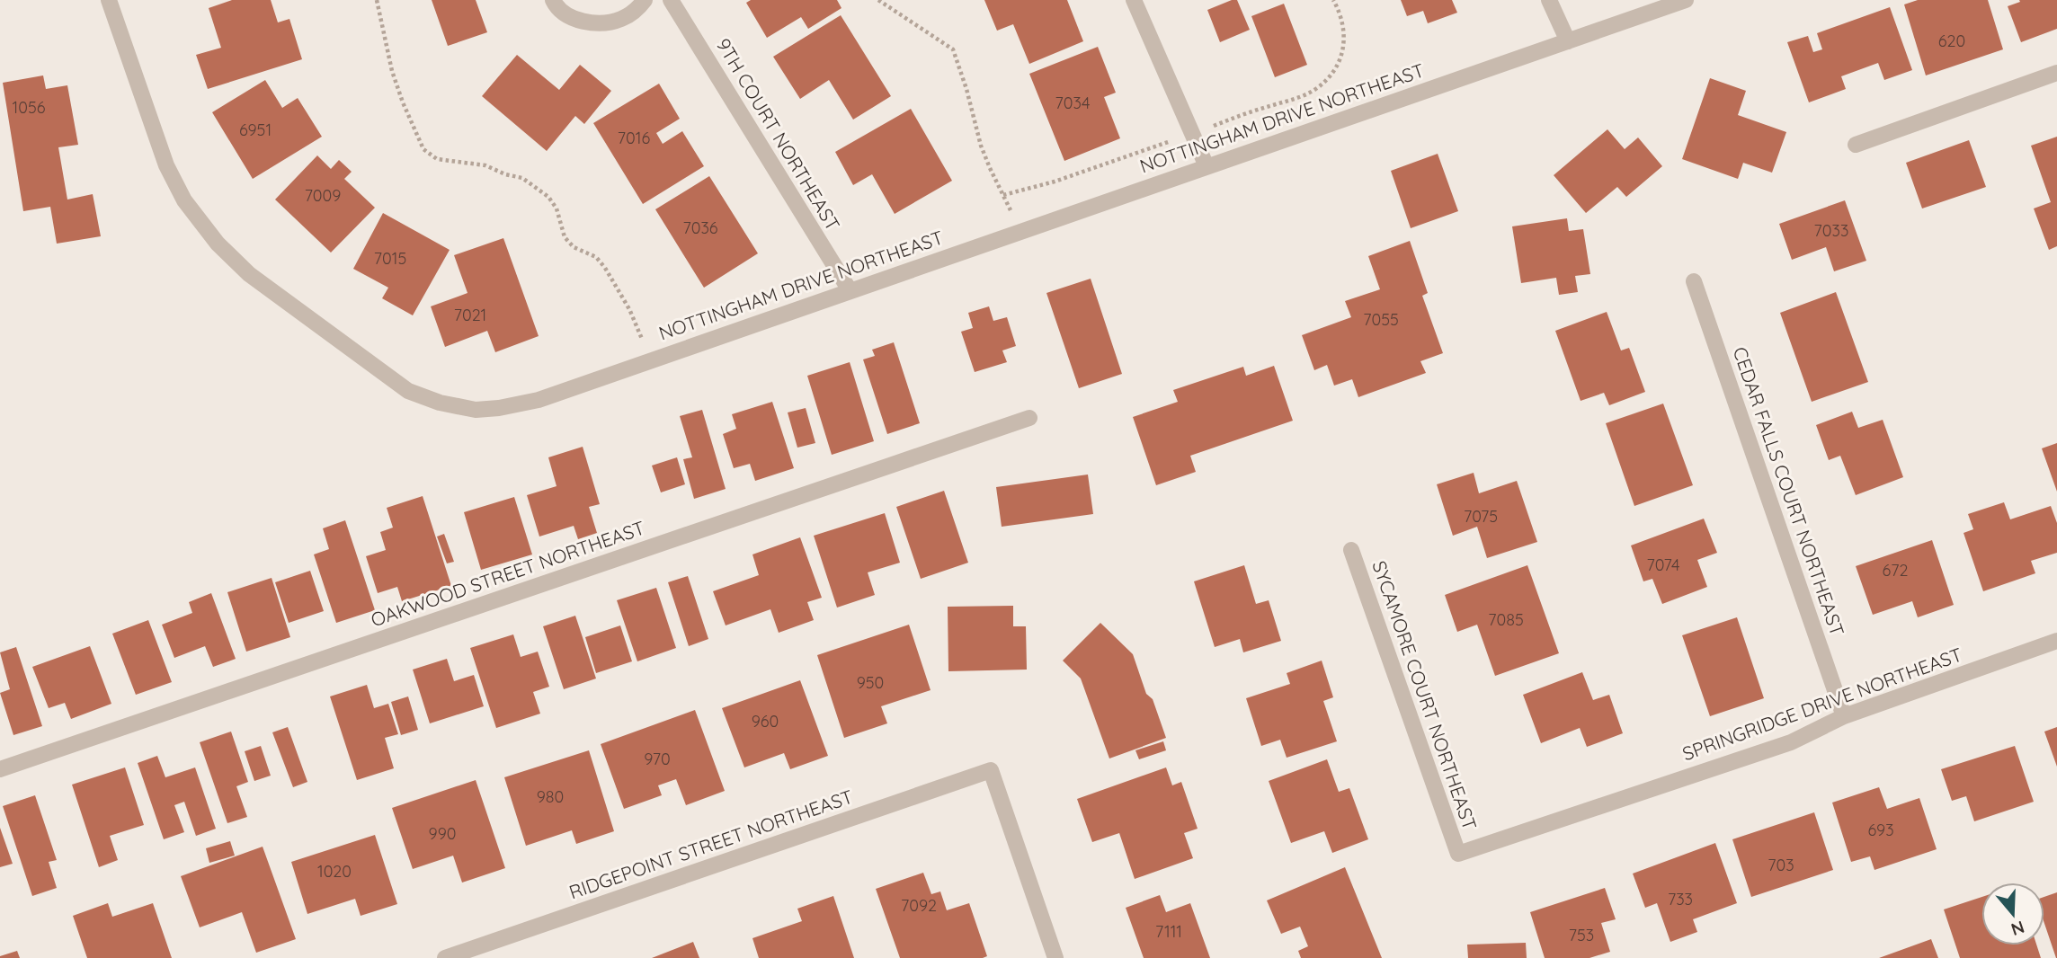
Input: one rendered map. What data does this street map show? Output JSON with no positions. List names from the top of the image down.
{
  "streets": {
    "street": [
      "NOTTINGHAM DRIVE NORTHEAST",
      "9TH COURT NORTHEAST",
      "CEDAR FALLS COURT NORTHEAST",
      "OAKWOOD STREET NORTHEAST",
      "SYCAMORE COURT NORTHEAST",
      "SPRINGRIDGE DRIVE NORTHEAST",
      "RIDGEPOINT STREET NORTHEAST"
    ]
  },
  "crossings": [
    ["NOTTINGHAM DRIVE NORTHEAST", "9TH COURT NORTHEAST"],
    ["CEDAR FALLS COURT NORTHEAST", "SPRINGRIDGE DRIVE NORTHEAST"],
    ["SYCAMORE COURT NORTHEAST", "SPRINGRIDGE DRIVE NORTHEAST"]
  ],
  "house_numbers": [
    "620",
    "7034",
    "1056",
    "6951",
    "7016",
    "7009",
    "7036",
    "7033",
    "7015",
    "7021",
    "7055",
    "7075",
    "7074",
    "672",
    "7085",
    "950",
    "960",
    "970",
    "980",
    "693",
    "990",
    "703",
    "1020",
    "733",
    "7092",
    "7111",
    "753"
  ],
  "north": "bottom"
}
